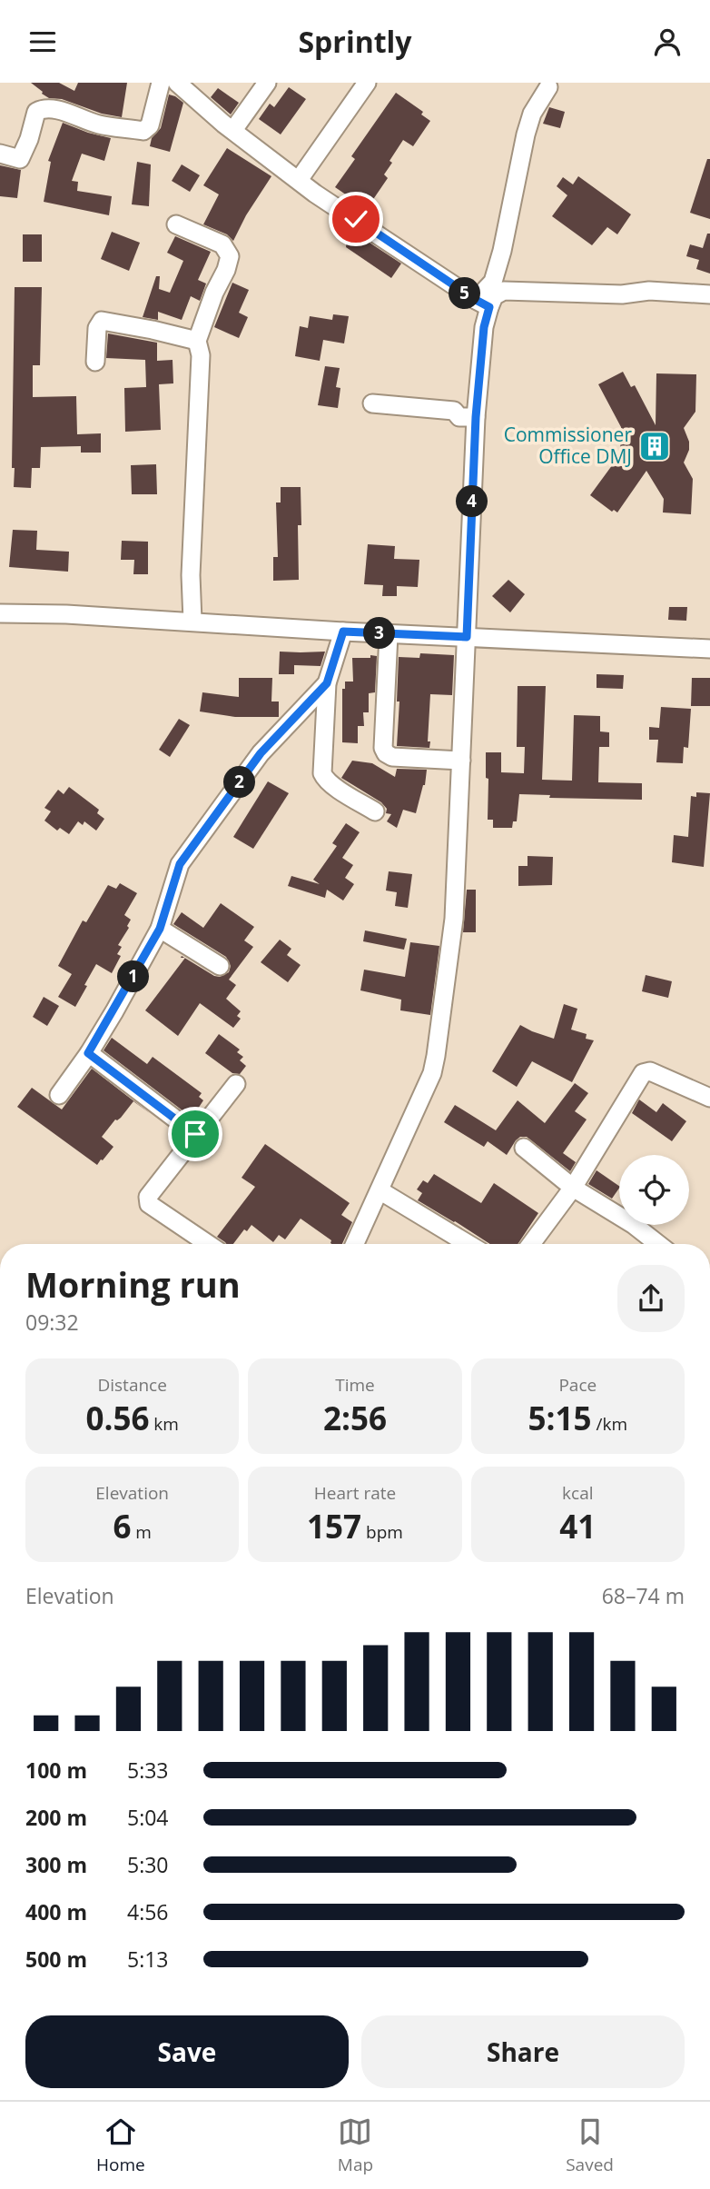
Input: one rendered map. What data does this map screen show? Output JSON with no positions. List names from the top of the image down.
{
  "places": {
    "building": ["Commissioner Office DMJ"]
  },
  "page": {
    "header": "Sprintly",
    "pins": [
      "5",
      "4",
      "3",
      "2",
      "1"
    ],
    "heading": ["Morning run", "09:32"],
    "stats": [
      ["Distance", "0.56 km"],
      ["Time", "2:56"],
      ["Pace", "5:15 /km"],
      ["Elevation", "6 m"],
      ["Heart rate", "157 bpm"],
      ["kcal", "41"]
    ],
    "chart": ["Elevation", "68–74 m"],
    "list": [
      {
        "name": "100 m",
        "note": "5:33"
      },
      {
        "name": "200 m",
        "note": "5:04"
      },
      {
        "name": "300 m",
        "note": "5:30"
      },
      {
        "name": "400 m",
        "note": "4:56"
      },
      {
        "name": "500 m",
        "note": "5:13"
      }
    ],
    "buttons": ["Save", "Share"],
    "tabs": ["Home", "Map", "Saved"]
  }
}
